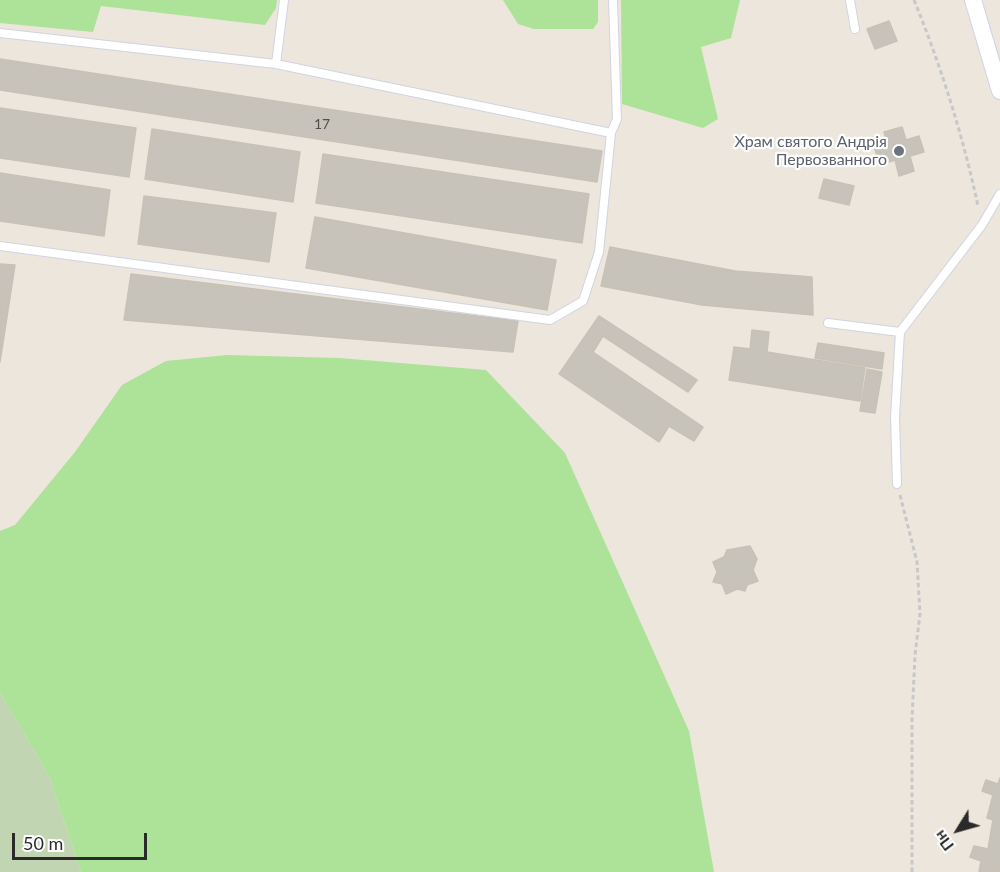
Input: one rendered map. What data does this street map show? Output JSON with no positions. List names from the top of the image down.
{
  "places": ["Храм святого Андрія Первозванного"],
  "house_numbers": ["17"],
  "scale_bar": "50 m",
  "north": "bottom left"
}
